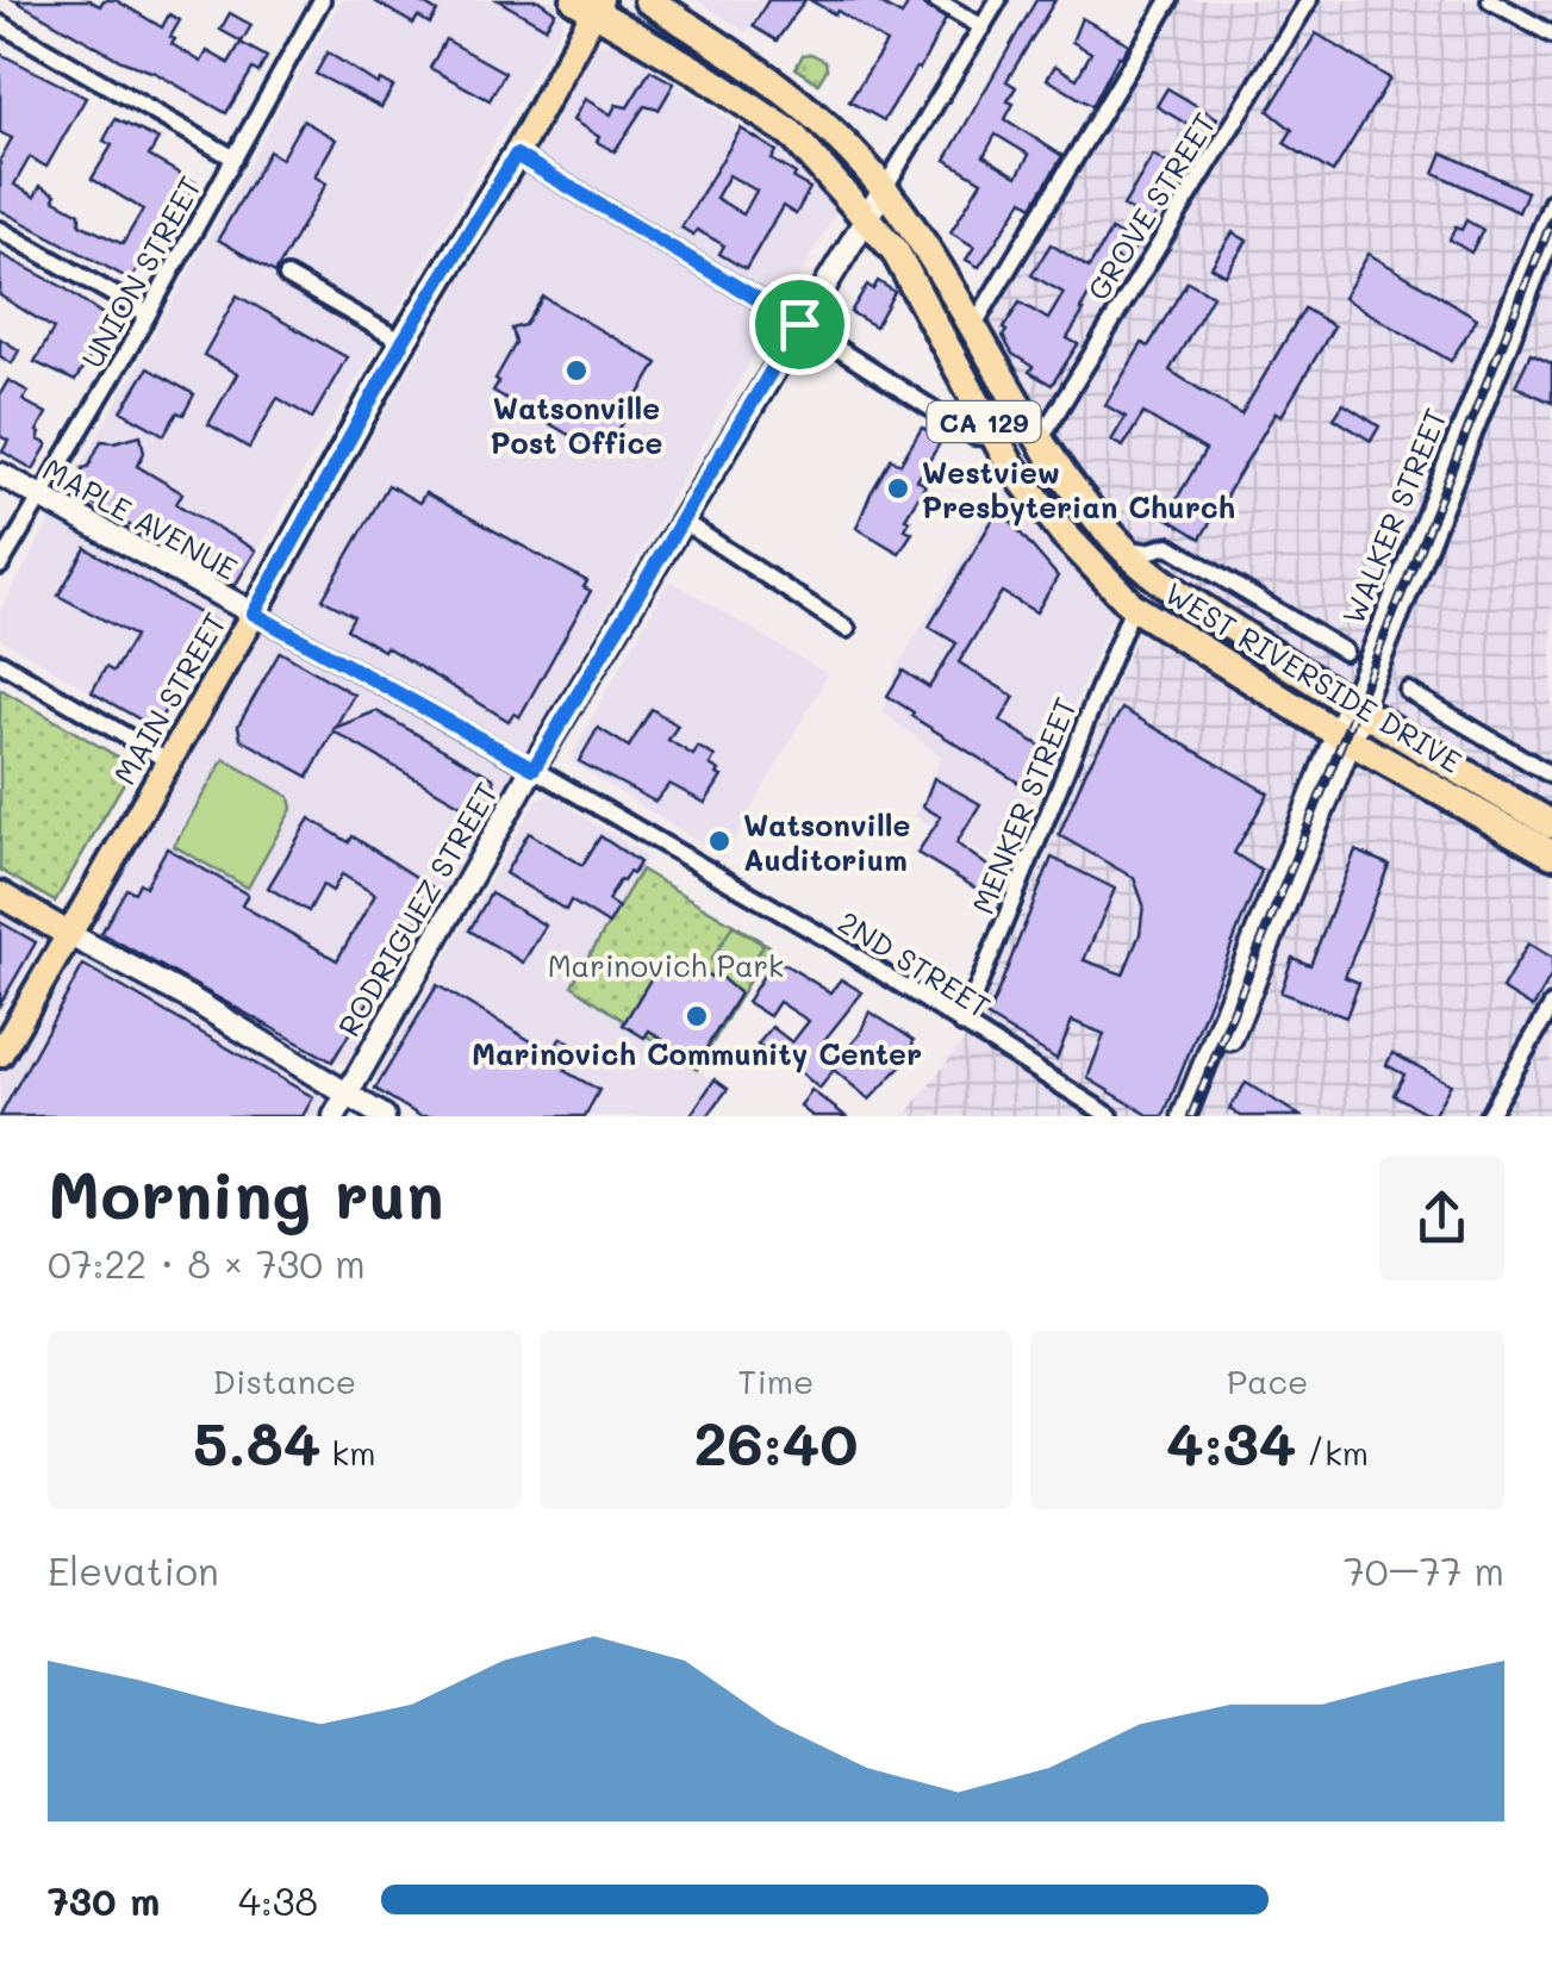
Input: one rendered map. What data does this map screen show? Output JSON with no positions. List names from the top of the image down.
{
  "streets": {
    "highway": ["CA 129", "WEST RIVERSIDE DRIVE"],
    "main road": ["MAIN STREET"],
    "street": [
      "GROVE STREET",
      "UNION STREET",
      "WALKER STREET",
      "MAPLE AVENUE",
      "MENKER STREET",
      "RODRIGUEZ STREET",
      "2ND STREET"
    ]
  },
  "crossings": [
    ["GROVE STREET", "WEST RIVERSIDE DRIVE"],
    ["UNION STREET", "MAPLE AVENUE"],
    ["WALKER STREET", "WEST RIVERSIDE DRIVE"],
    ["MAPLE AVENUE", "MAIN STREET"],
    ["MAPLE AVENUE", "2ND STREET"],
    ["WEST RIVERSIDE DRIVE", "MAIN STREET"],
    ["WEST RIVERSIDE DRIVE", "MENKER STREET"],
    ["WEST RIVERSIDE DRIVE", "RODRIGUEZ STREET"],
    ["MAIN STREET", "2ND STREET"],
    ["MENKER STREET", "2ND STREET"],
    ["RODRIGUEZ STREET", "2ND STREET"]
  ],
  "parks": ["Marinovich Park"],
  "places": [
    "Watsonville Post Office",
    "Westview Presbyterian Church",
    "Watsonville Auditorium",
    "Marinovich Community Center"
  ],
  "page": {
    "heading": ["Morning run", "07:22 · 8 × 730 m"],
    "stats": [
      ["Distance", "5.84 km"],
      ["Time", "26:40"],
      ["Pace", "4:34 /km"]
    ],
    "chart": ["Elevation", "70–77 m"],
    "list": [
      {
        "name": "730 m",
        "note": "4:38"
      }
    ]
  }
}
